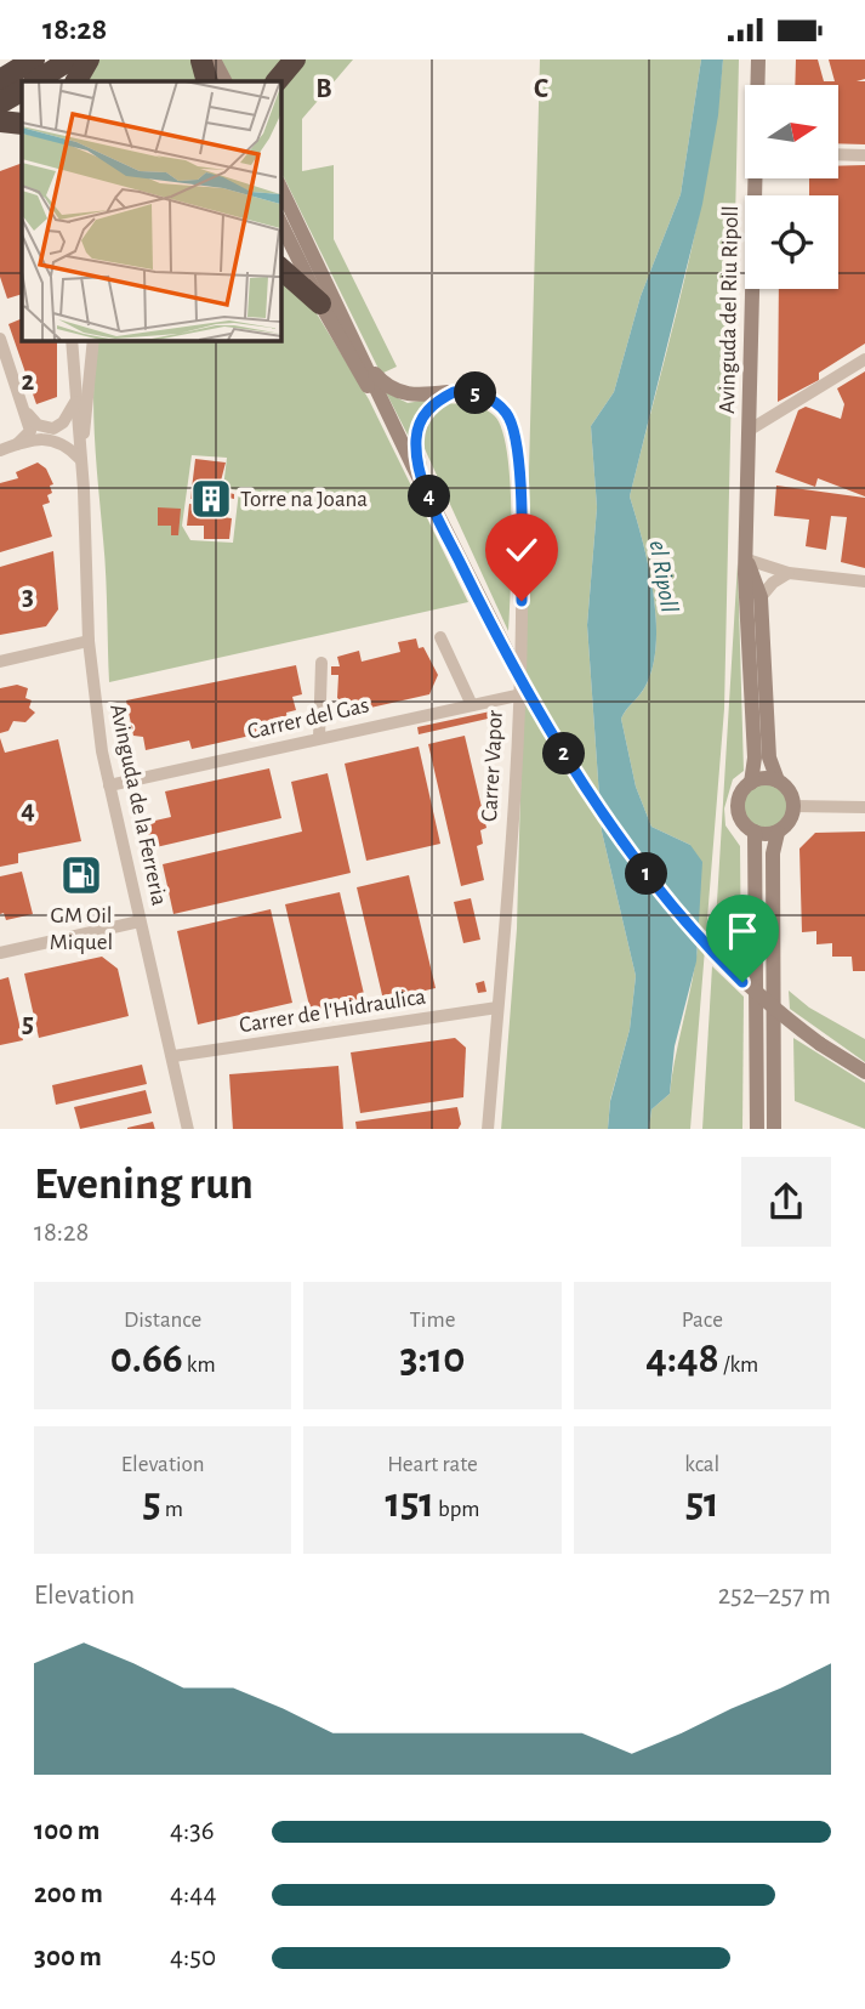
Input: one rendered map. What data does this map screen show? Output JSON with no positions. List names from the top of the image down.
{
  "streets": {
    "street": [
      "Avinguda del Riu Ripoll",
      "Carrer del Gas",
      "Carrer Vapor",
      "Avinguda de la Ferreria",
      "Carrer de l'Hidraulica"
    ]
  },
  "crossings": [
    ["Carrer del Gas", "Carrer Vapor"],
    ["Carrer del Gas", "Avinguda de la Ferreria"],
    ["Carrer Vapor", "Carrer de l'Hidraulica"],
    ["Avinguda de la Ferreria", "Carrer de l'Hidraulica"]
  ],
  "water": ["el Ripoll"],
  "places": {
    "building": ["Torre na Joana"],
    "fuel station": ["GM Oil Miquel"]
  },
  "north": "right",
  "page": {
    "status": "18:28",
    "pins": [
      "5",
      "4",
      "2",
      "1"
    ],
    "heading": ["Evening run", "18:28"],
    "stats": [
      ["Distance", "0.66 km"],
      ["Time", "3:10"],
      ["Pace", "4:48 /km"],
      ["Elevation", "5 m"],
      ["Heart rate", "151 bpm"],
      ["kcal", "51"]
    ],
    "chart": ["Elevation", "252–257 m"],
    "list": [
      {
        "name": "100 m",
        "note": "4:36"
      },
      {
        "name": "200 m",
        "note": "4:44"
      },
      {
        "name": "300 m",
        "note": "4:50"
      }
    ]
  },
  "grid": {
    "columns": ["B", "C"],
    "rows": [
      "2",
      "3",
      "4",
      "5"
    ]
  }
}
